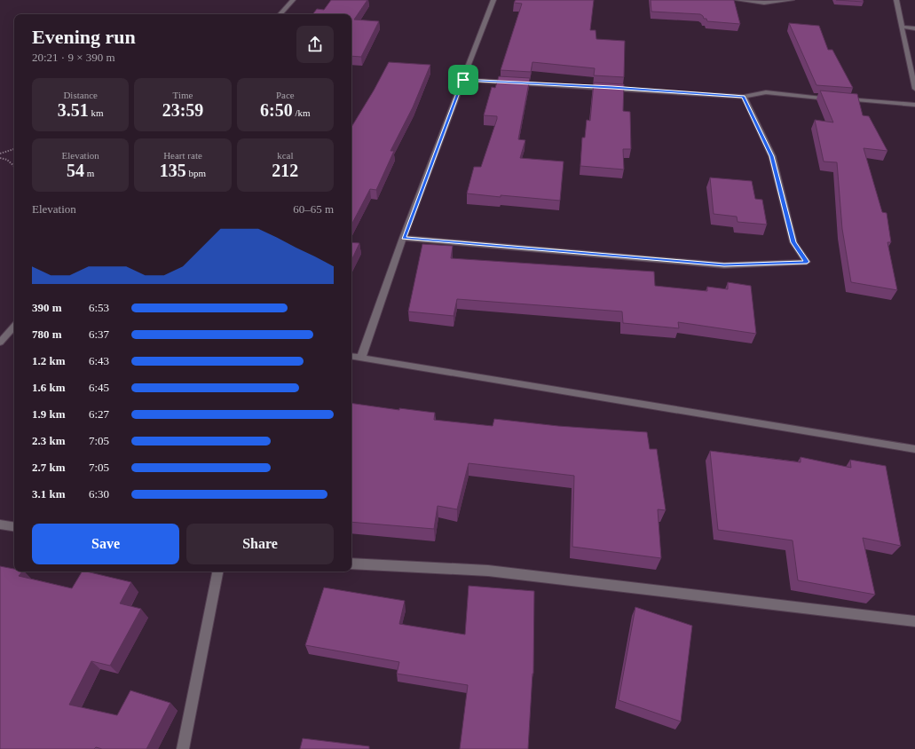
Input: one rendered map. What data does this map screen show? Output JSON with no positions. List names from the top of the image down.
{
  "page": {
    "heading": ["Evening run", "20:21 · 9 × 390 m"],
    "stats": [
      ["Distance", "3.51 km"],
      ["Time", "23:59"],
      ["Pace", "6:50 /km"],
      ["Elevation", "54 m"],
      ["Heart rate", "135 bpm"],
      ["kcal", "212"]
    ],
    "chart": ["Elevation", "60–65 m"],
    "list": [
      {
        "name": "390 m",
        "note": "6:53"
      },
      {
        "name": "780 m",
        "note": "6:37"
      },
      {
        "name": "1.2 km",
        "note": "6:43"
      },
      {
        "name": "1.6 km",
        "note": "6:45"
      },
      {
        "name": "1.9 km",
        "note": "6:27"
      },
      {
        "name": "2.3 km",
        "note": "7:05"
      },
      {
        "name": "2.7 km",
        "note": "7:05"
      },
      {
        "name": "3.1 km",
        "note": "6:30"
      }
    ],
    "buttons": ["Save", "Share"]
  }
}
